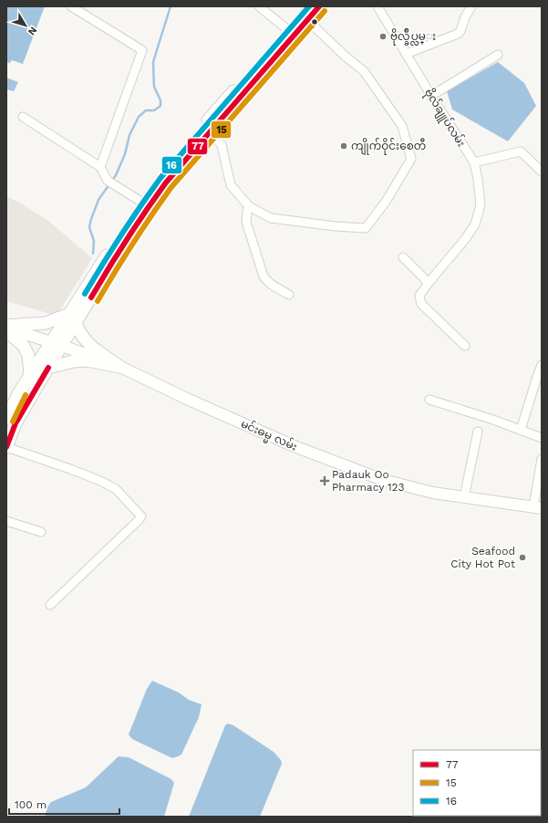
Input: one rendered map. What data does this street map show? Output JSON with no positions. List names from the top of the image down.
{
  "streets": {
    "main road": ["မင်းဓမ္မ လမ်း"],
    "street": ["ဗိုလ်ချူပ်လမ်း"]
  },
  "places": {
    "other": ["ဗိုလ္ခ်ဳပ္လမ္း", "ကျိုက်ဝိုင်းစေတီ", "Seafood City Hot Pot"],
    "health": ["Padauk Oo Pharmacy 123"]
  },
  "lines": ["transit line 77", "transit line 16", "transit line 15"],
  "legend": ["77", "15", "16"],
  "scale_bar": "100 m",
  "north": "bottom right"
}
